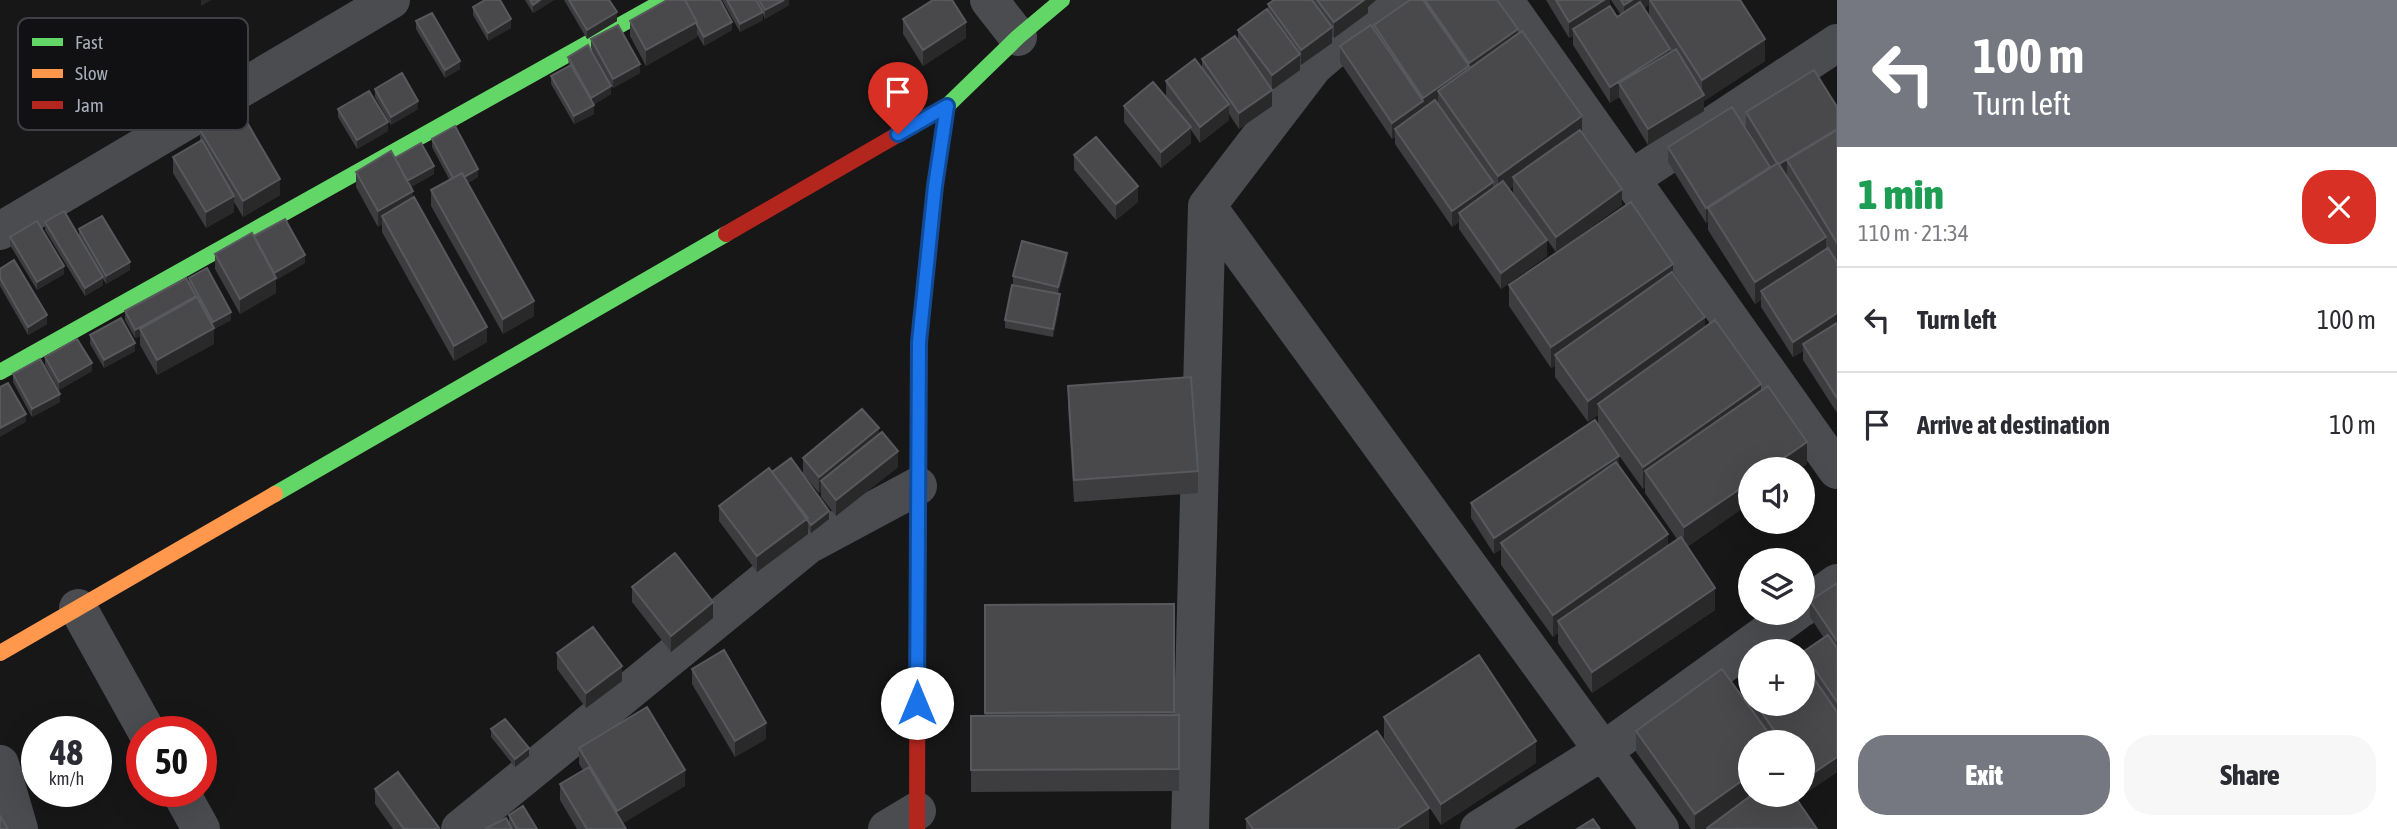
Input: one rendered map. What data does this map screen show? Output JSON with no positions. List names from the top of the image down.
{
  "legend": ["Fast", "Slow", "Jam"],
  "page": {
    "turn": ["100 m", "Turn left"],
    "heading": ["1 min", "110 m · 21:34"],
    "list": [
      {
        "name": "Turn left",
        "value": "100 m"
      },
      {
        "name": "Arrive at destination",
        "value": "10 m"
      }
    ],
    "map_buttons": ["+", "−"],
    "speed": "48 km/h",
    "limit": "50",
    "buttons": ["Exit", "Share"]
  }
}
